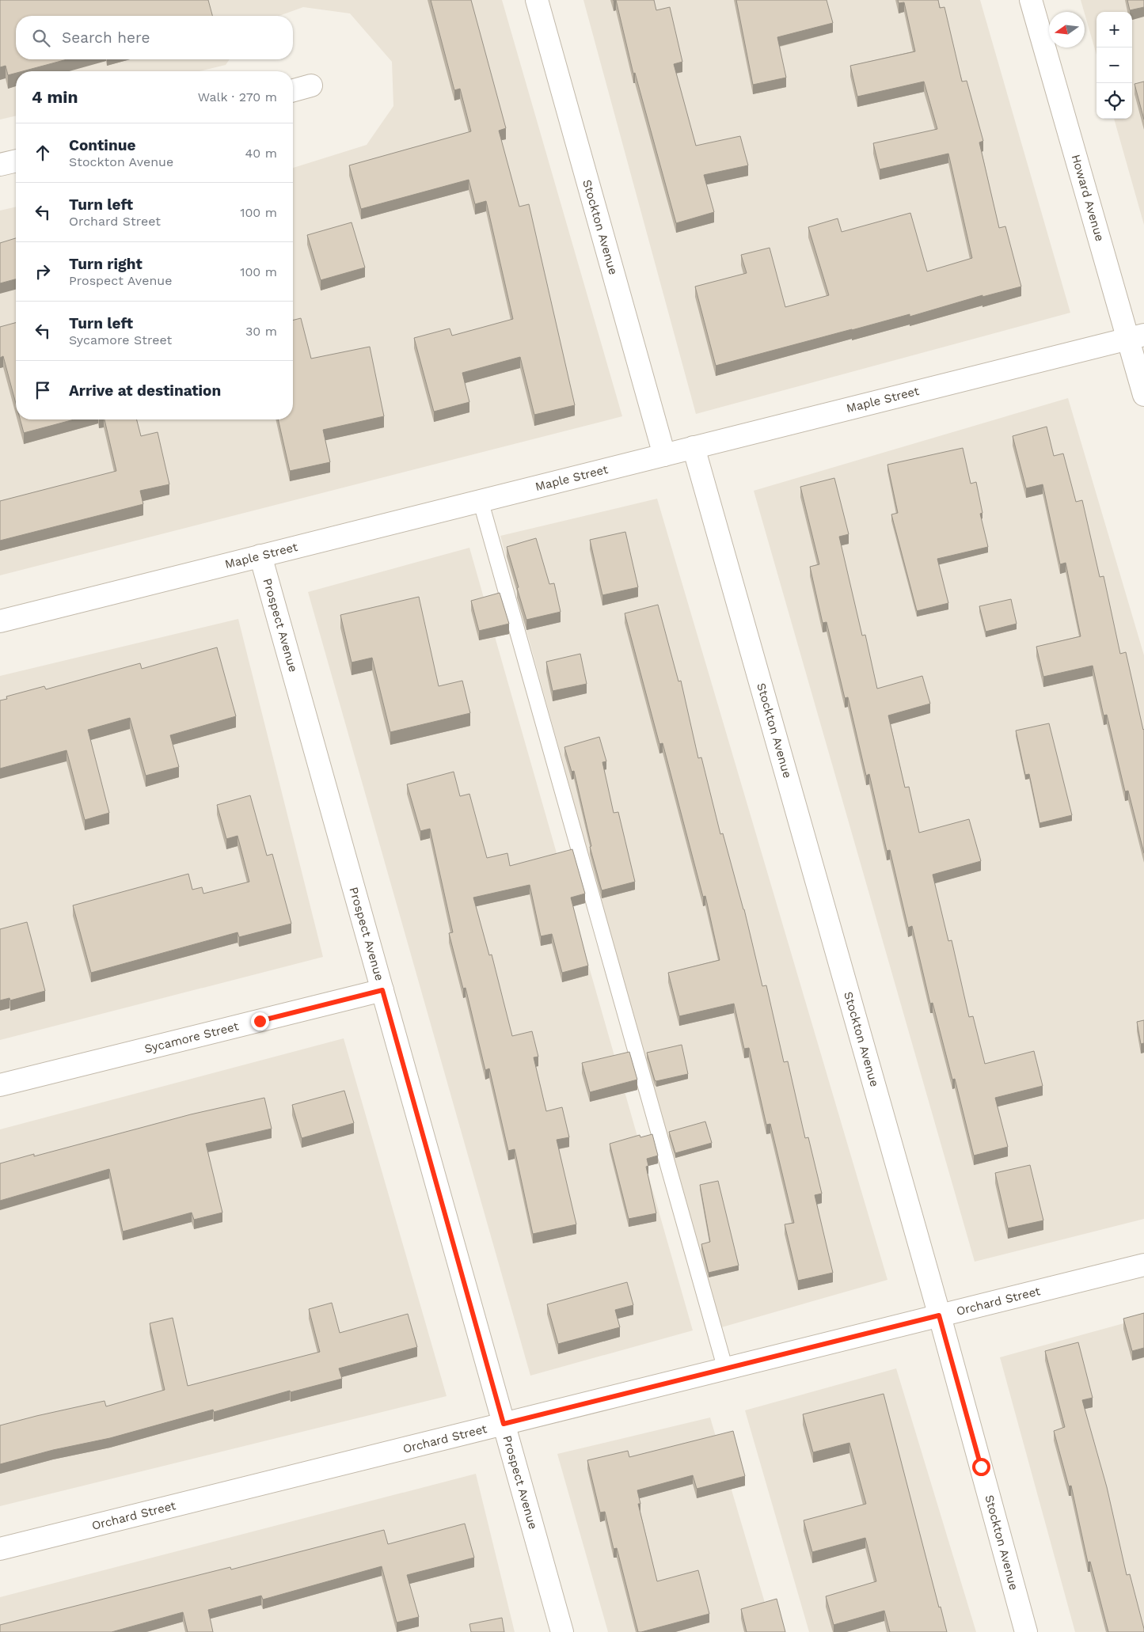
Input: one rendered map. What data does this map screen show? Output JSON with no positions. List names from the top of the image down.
{
  "streets": {
    "street": [
      "Howard Avenue",
      "Stockton Avenue",
      "Maple Street",
      "Prospect Avenue",
      "Sycamore Street",
      "Orchard Street"
    ]
  },
  "crossings": [
    ["Howard Avenue", "Maple Street"],
    ["Stockton Avenue", "Maple Street"],
    ["Stockton Avenue", "Orchard Street"],
    ["Maple Street", "Prospect Avenue"],
    ["Prospect Avenue", "Sycamore Street"],
    ["Prospect Avenue", "Orchard Street"]
  ],
  "north": "left",
  "page": {
    "map_buttons": ["+", "−"],
    "search": "Search here",
    "heading": ["4 min", "Walk · 270 m"],
    "list": [
      ["Continue", "Stockton Avenue", "40 m"],
      ["Turn left", "Orchard Street", "100 m"],
      ["Turn right", "Prospect Avenue", "100 m"],
      ["Turn left", "Sycamore Street", "30 m"],
      "Arrive at destination"
    ]
  }
}
